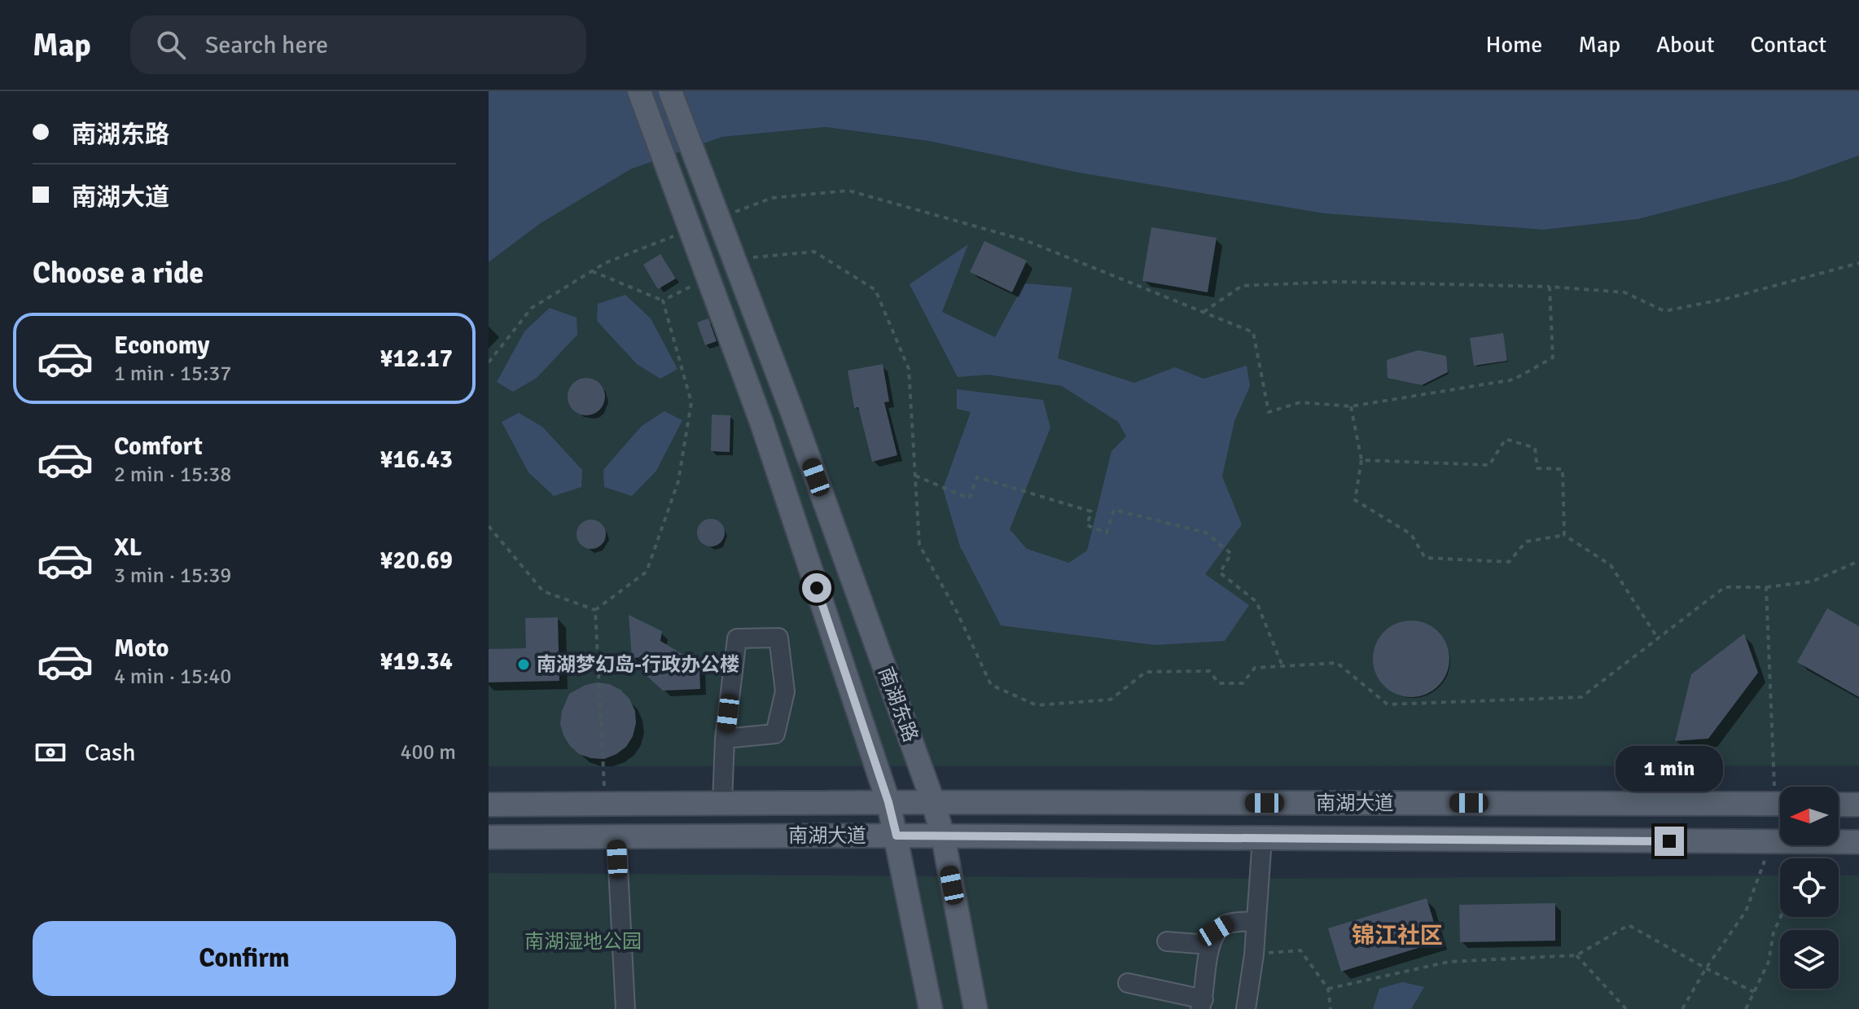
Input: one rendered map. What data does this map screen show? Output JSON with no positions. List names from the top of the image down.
{
  "streets": {
    "main road": ["南湖东路", "南湖大道"]
  },
  "crossings": [
    ["南湖东路", "南湖大道"]
  ],
  "districts": ["锦江社区"],
  "parks": ["南湖湿地公园"],
  "places": ["南湖梦幻岛-行政办公楼"],
  "north": "left",
  "page": {
    "header": "Map",
    "search": "Search here",
    "nav": [
      "Home",
      "Map",
      "About",
      "Contact"
    ],
    "banner": ["南湖东路", "南湖大道"],
    "heading": "Choose a ride",
    "list": [
      {
        "name": "Economy",
        "note": "1 min · 15:37",
        "value": "¥12.17"
      },
      {
        "name": "Comfort",
        "note": "2 min · 15:38",
        "value": "¥16.43"
      },
      {
        "name": "XL",
        "note": "3 min · 15:39",
        "value": "¥20.69"
      },
      {
        "name": "Moto",
        "note": "4 min · 15:40",
        "value": "¥19.34"
      }
    ],
    "pay": ["Cash", "400 m"],
    "bubble": "1 min",
    "buttons": "Confirm"
  }
}
